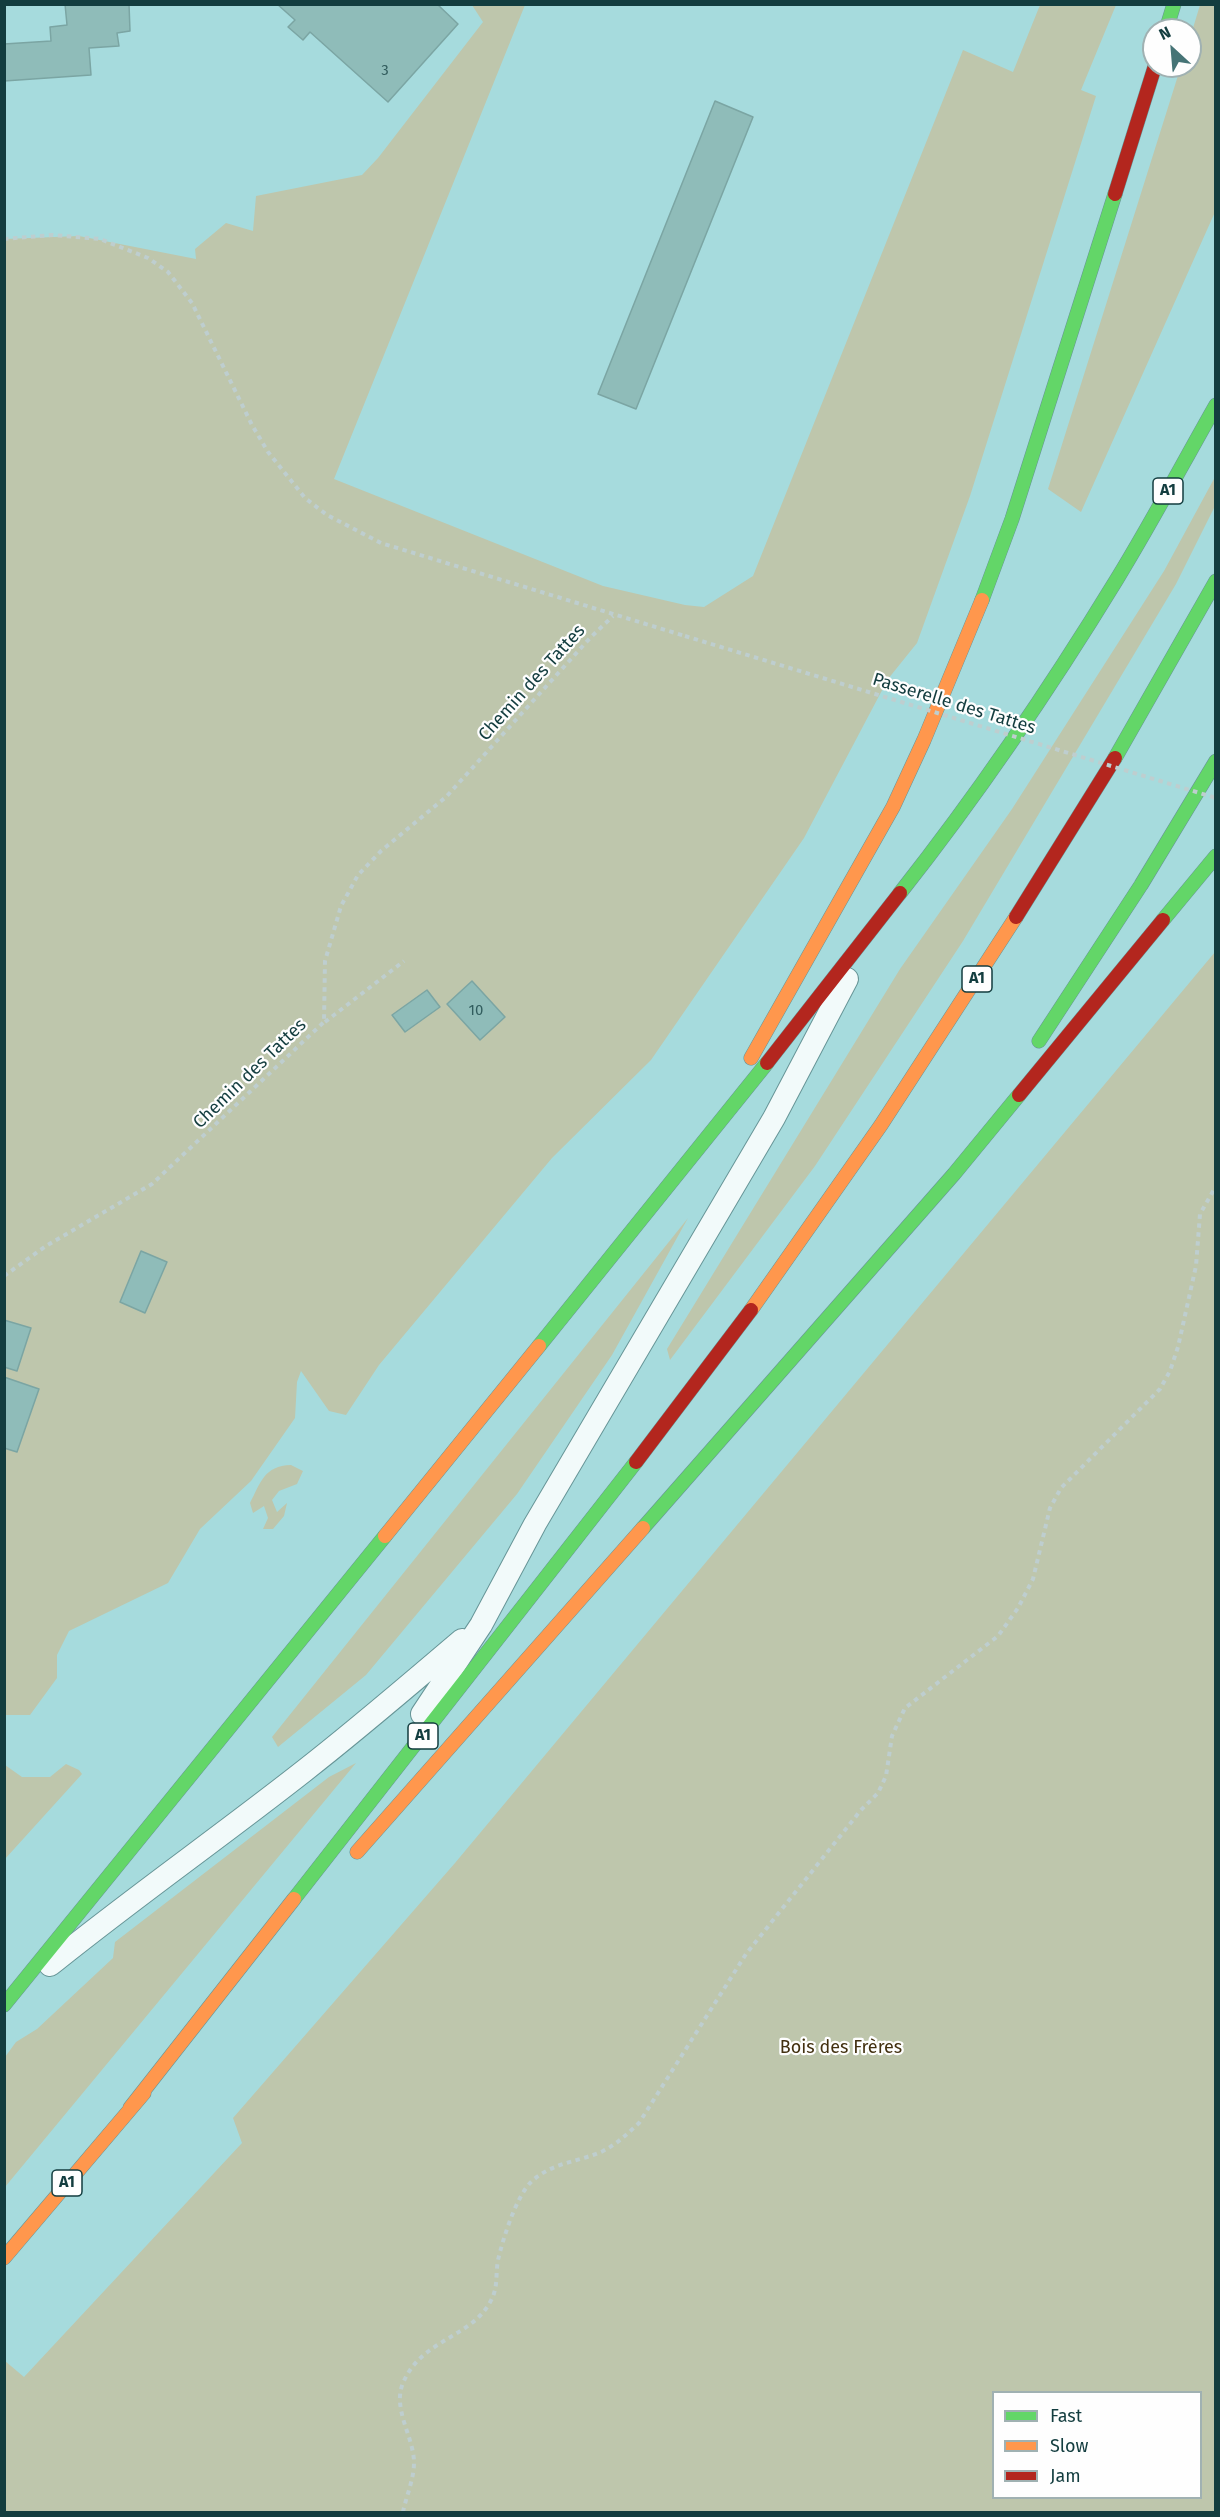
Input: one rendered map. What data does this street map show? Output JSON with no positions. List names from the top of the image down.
{
  "streets": {
    "highway": ["A1"],
    "path": ["Chemin des Tattes", "Passerelle des Tattes"]
  },
  "crossings": [
    ["Chemin des Tattes", "Passerelle des Tattes"]
  ],
  "parks": ["Bois des Frères"],
  "house_numbers": ["3", "10"],
  "legend": ["Fast", "Slow", "Jam"],
  "north": "top left"
}
